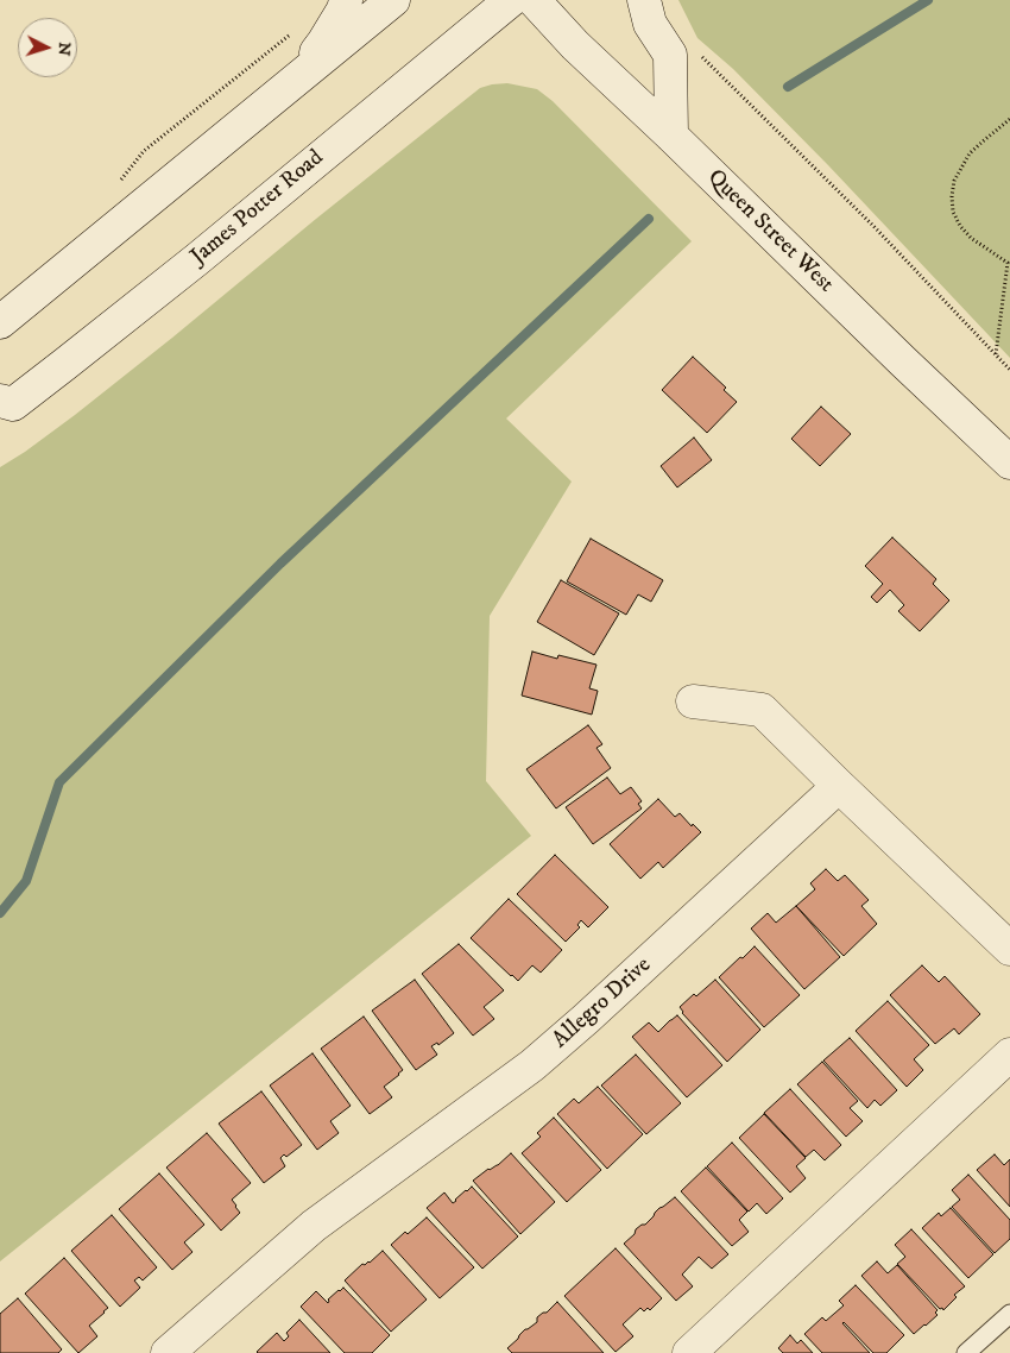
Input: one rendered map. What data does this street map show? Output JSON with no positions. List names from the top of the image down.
{
  "streets": {
    "main road": ["James Potter Road", "Queen Street West", "Allegro Drive"]
  },
  "north": "right"
}
